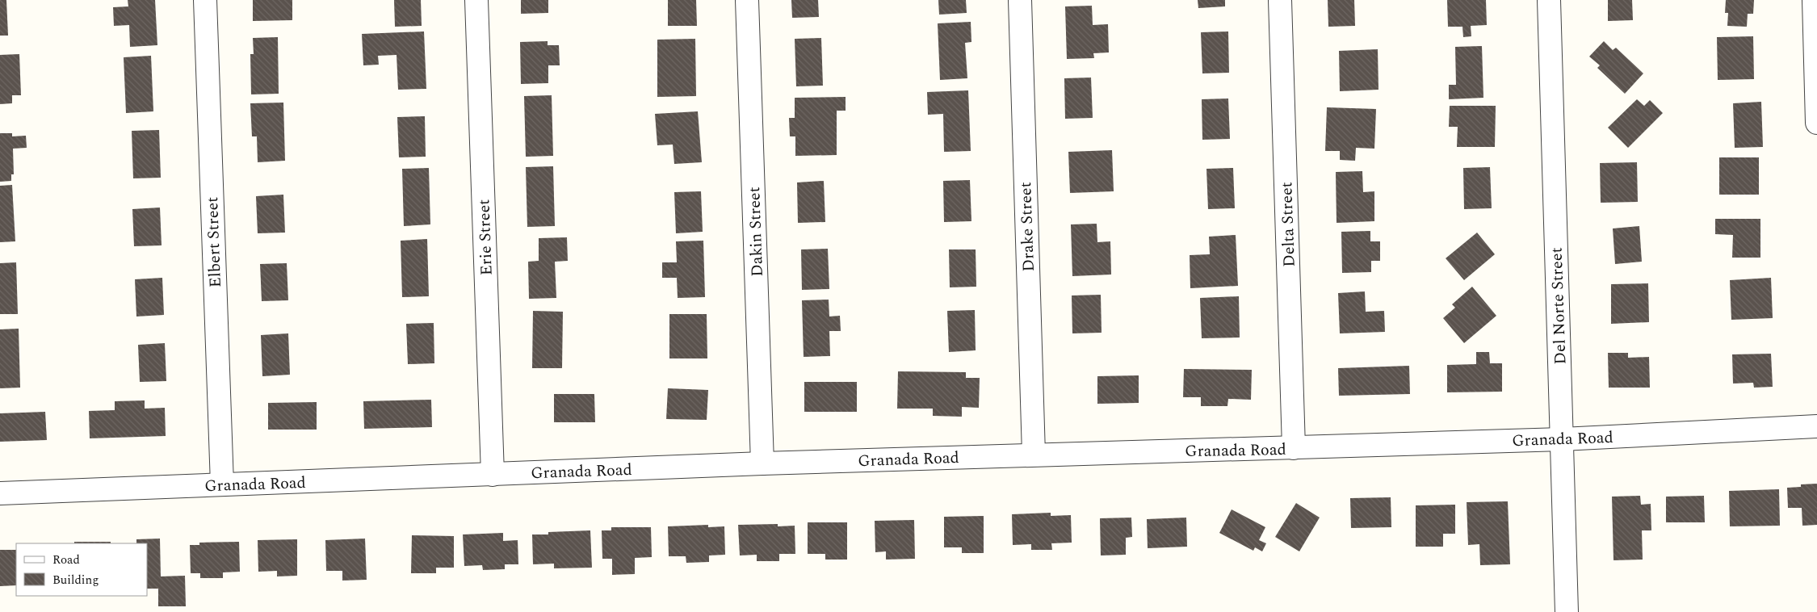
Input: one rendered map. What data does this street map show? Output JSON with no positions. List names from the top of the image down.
{
  "streets": {
    "street": [
      "Delta Street",
      "Drake Street",
      "Dakin Street",
      "Erie Street",
      "Elbert Street",
      "Del Norte Street",
      "Granada Road"
    ]
  },
  "crossings": [
    ["Delta Street", "Granada Road"],
    ["Drake Street", "Granada Road"],
    ["Dakin Street", "Granada Road"],
    ["Erie Street", "Granada Road"],
    ["Elbert Street", "Granada Road"],
    ["Del Norte Street", "Granada Road"]
  ],
  "legend": ["Road", "Building"]
}
